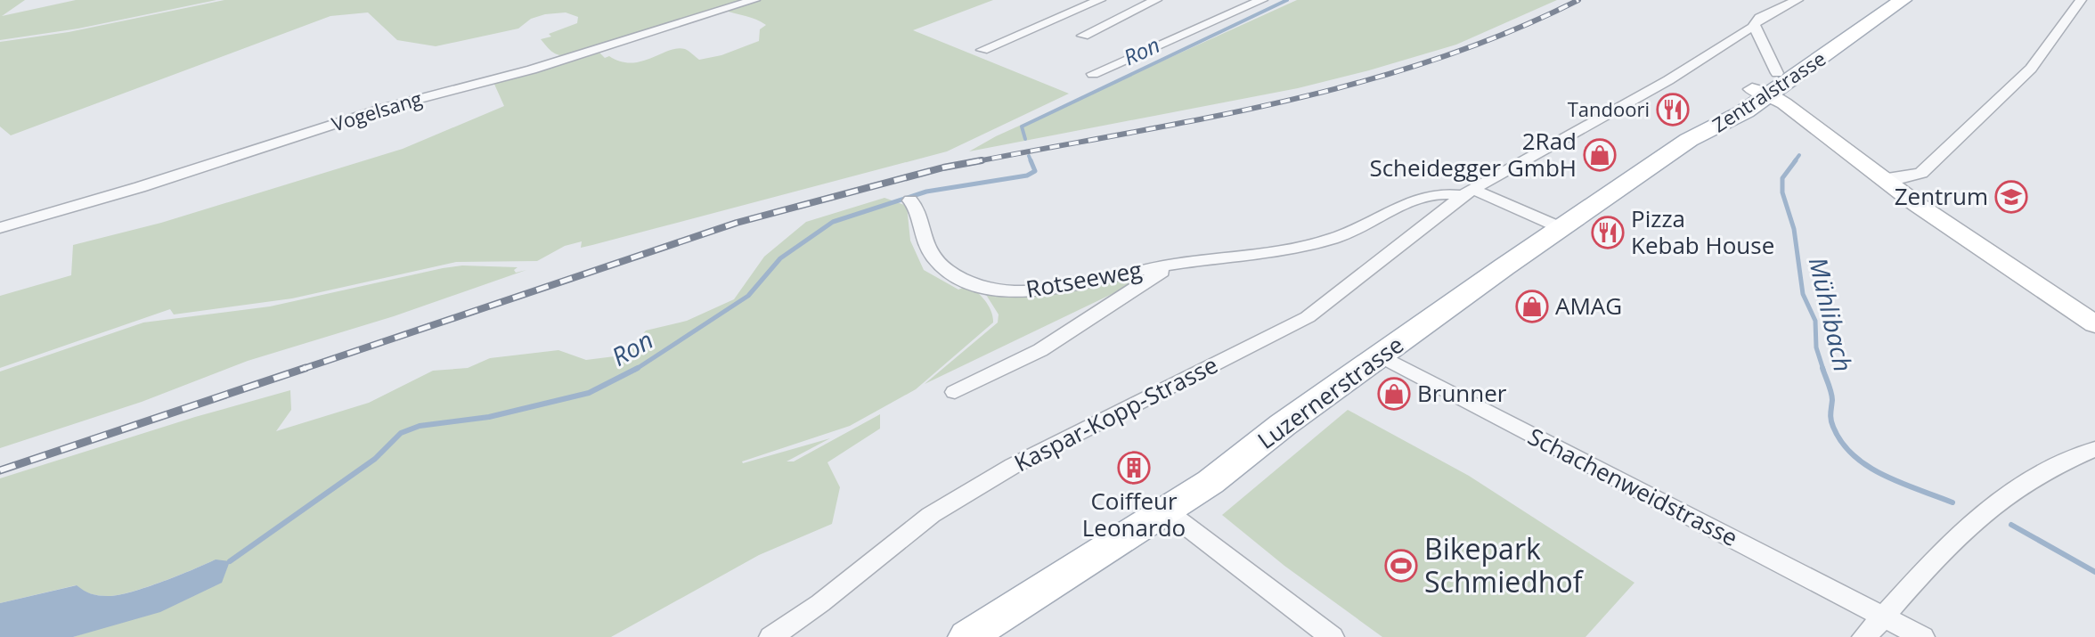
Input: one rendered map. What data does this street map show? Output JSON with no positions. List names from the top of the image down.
{
  "streets": {
    "main road": ["Zentralstrasse", "Luzernerstrasse"],
    "street": [
      "Vogelsang",
      "Rotseeweg",
      "Kaspar-Kopp-Strasse",
      "Schachenweidstrasse"
    ]
  },
  "crossings": [
    ["Zentralstrasse", "Luzernerstrasse"],
    ["Rotseeweg", "Luzernerstrasse"],
    ["Rotseeweg", "Kaspar-Kopp-Strasse"],
    ["Luzernerstrasse", "Schachenweidstrasse"]
  ],
  "water": ["Ron", "Mühlibach"],
  "places": {
    "restaurant": ["Tandoori", "Pizza Kebab House"],
    "shop": ["2Rad Scheidegger GmbH", "AMAG", "Brunner"],
    "school or university": ["Zentrum"],
    "building": ["Coiffeur Leonardo"],
    "sports": ["Bikepark Schmiedhof"]
  }
}
